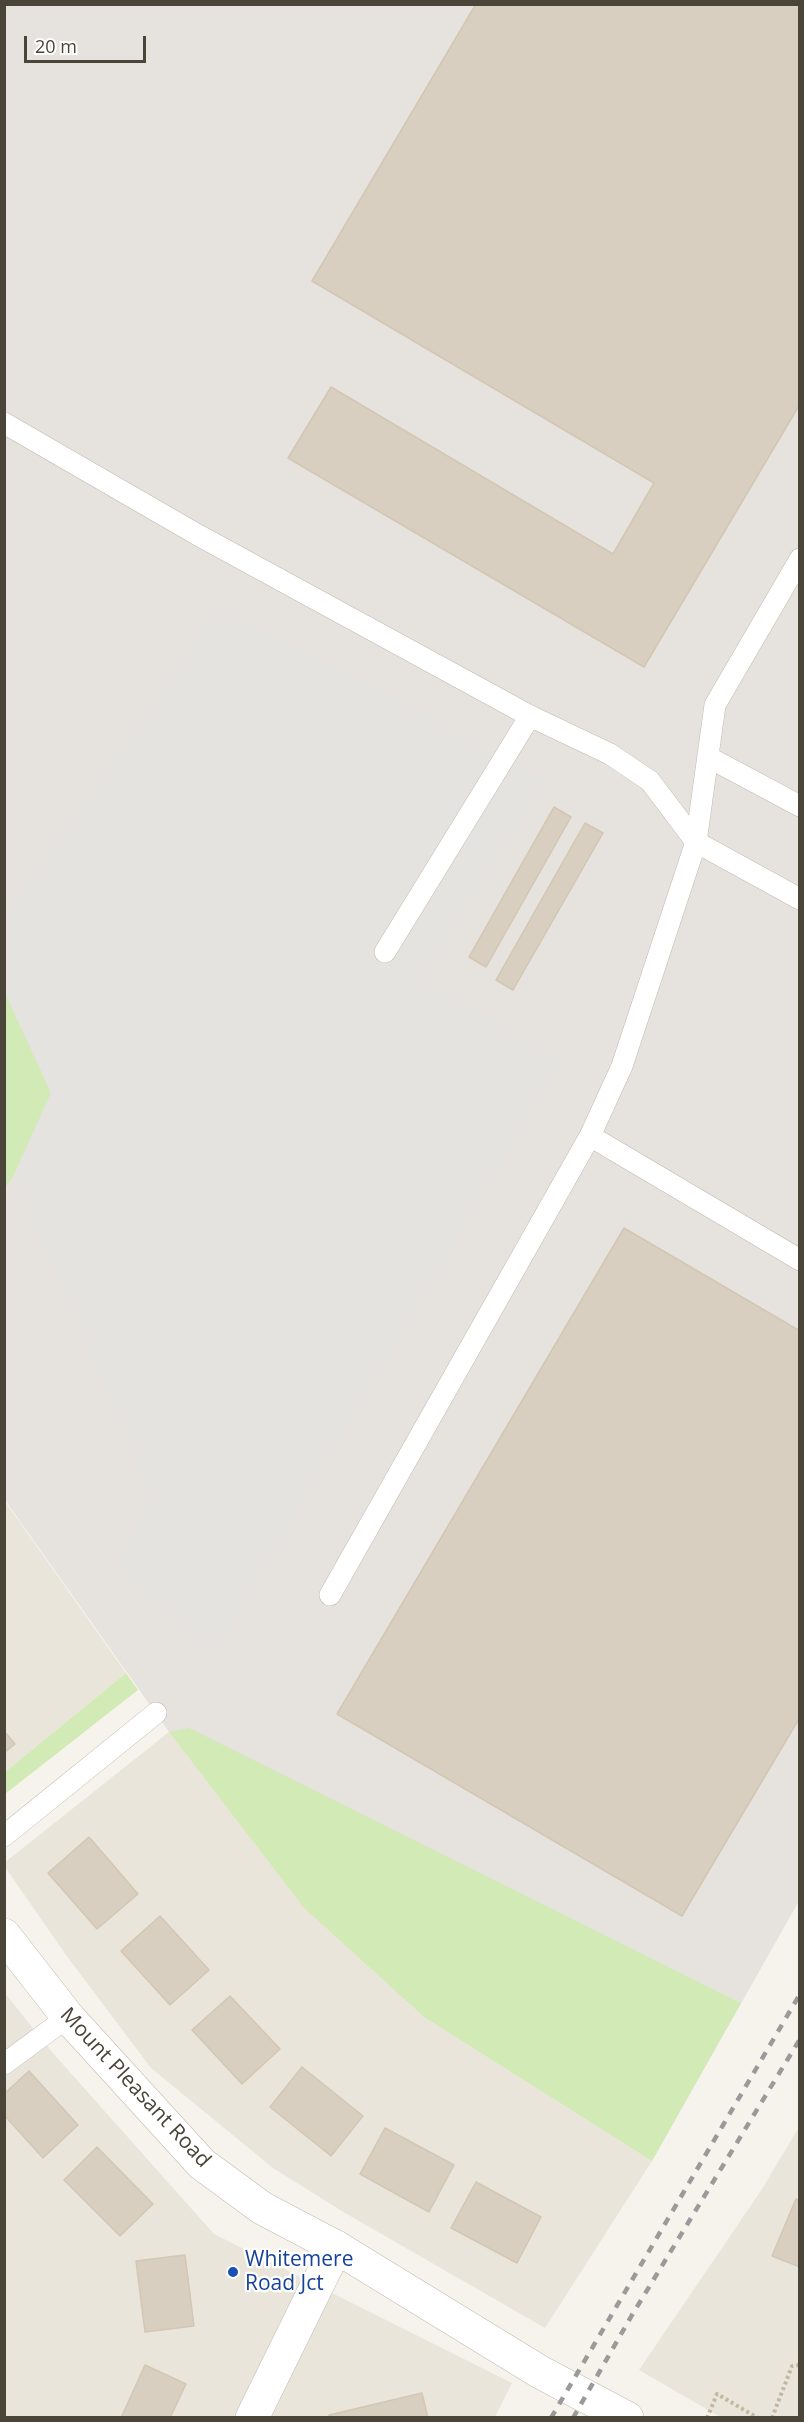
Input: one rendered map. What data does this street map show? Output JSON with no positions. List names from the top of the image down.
{
  "streets": {
    "street": ["Mount Pleasant Road"]
  },
  "places": ["Whitemere Road Jct"],
  "scale_bar": "20 m"
}
